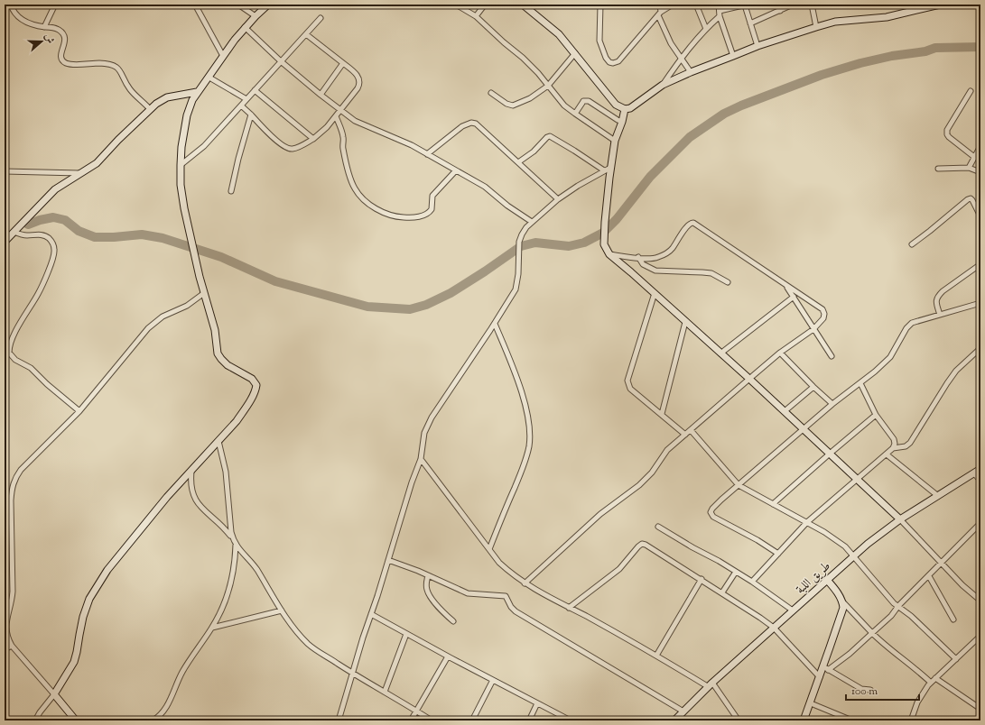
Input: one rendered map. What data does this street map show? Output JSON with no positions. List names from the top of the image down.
{
  "streets": {
    "street": ["طريق اللبة"]
  },
  "scale_bar": "100 m",
  "north": "right"
}
